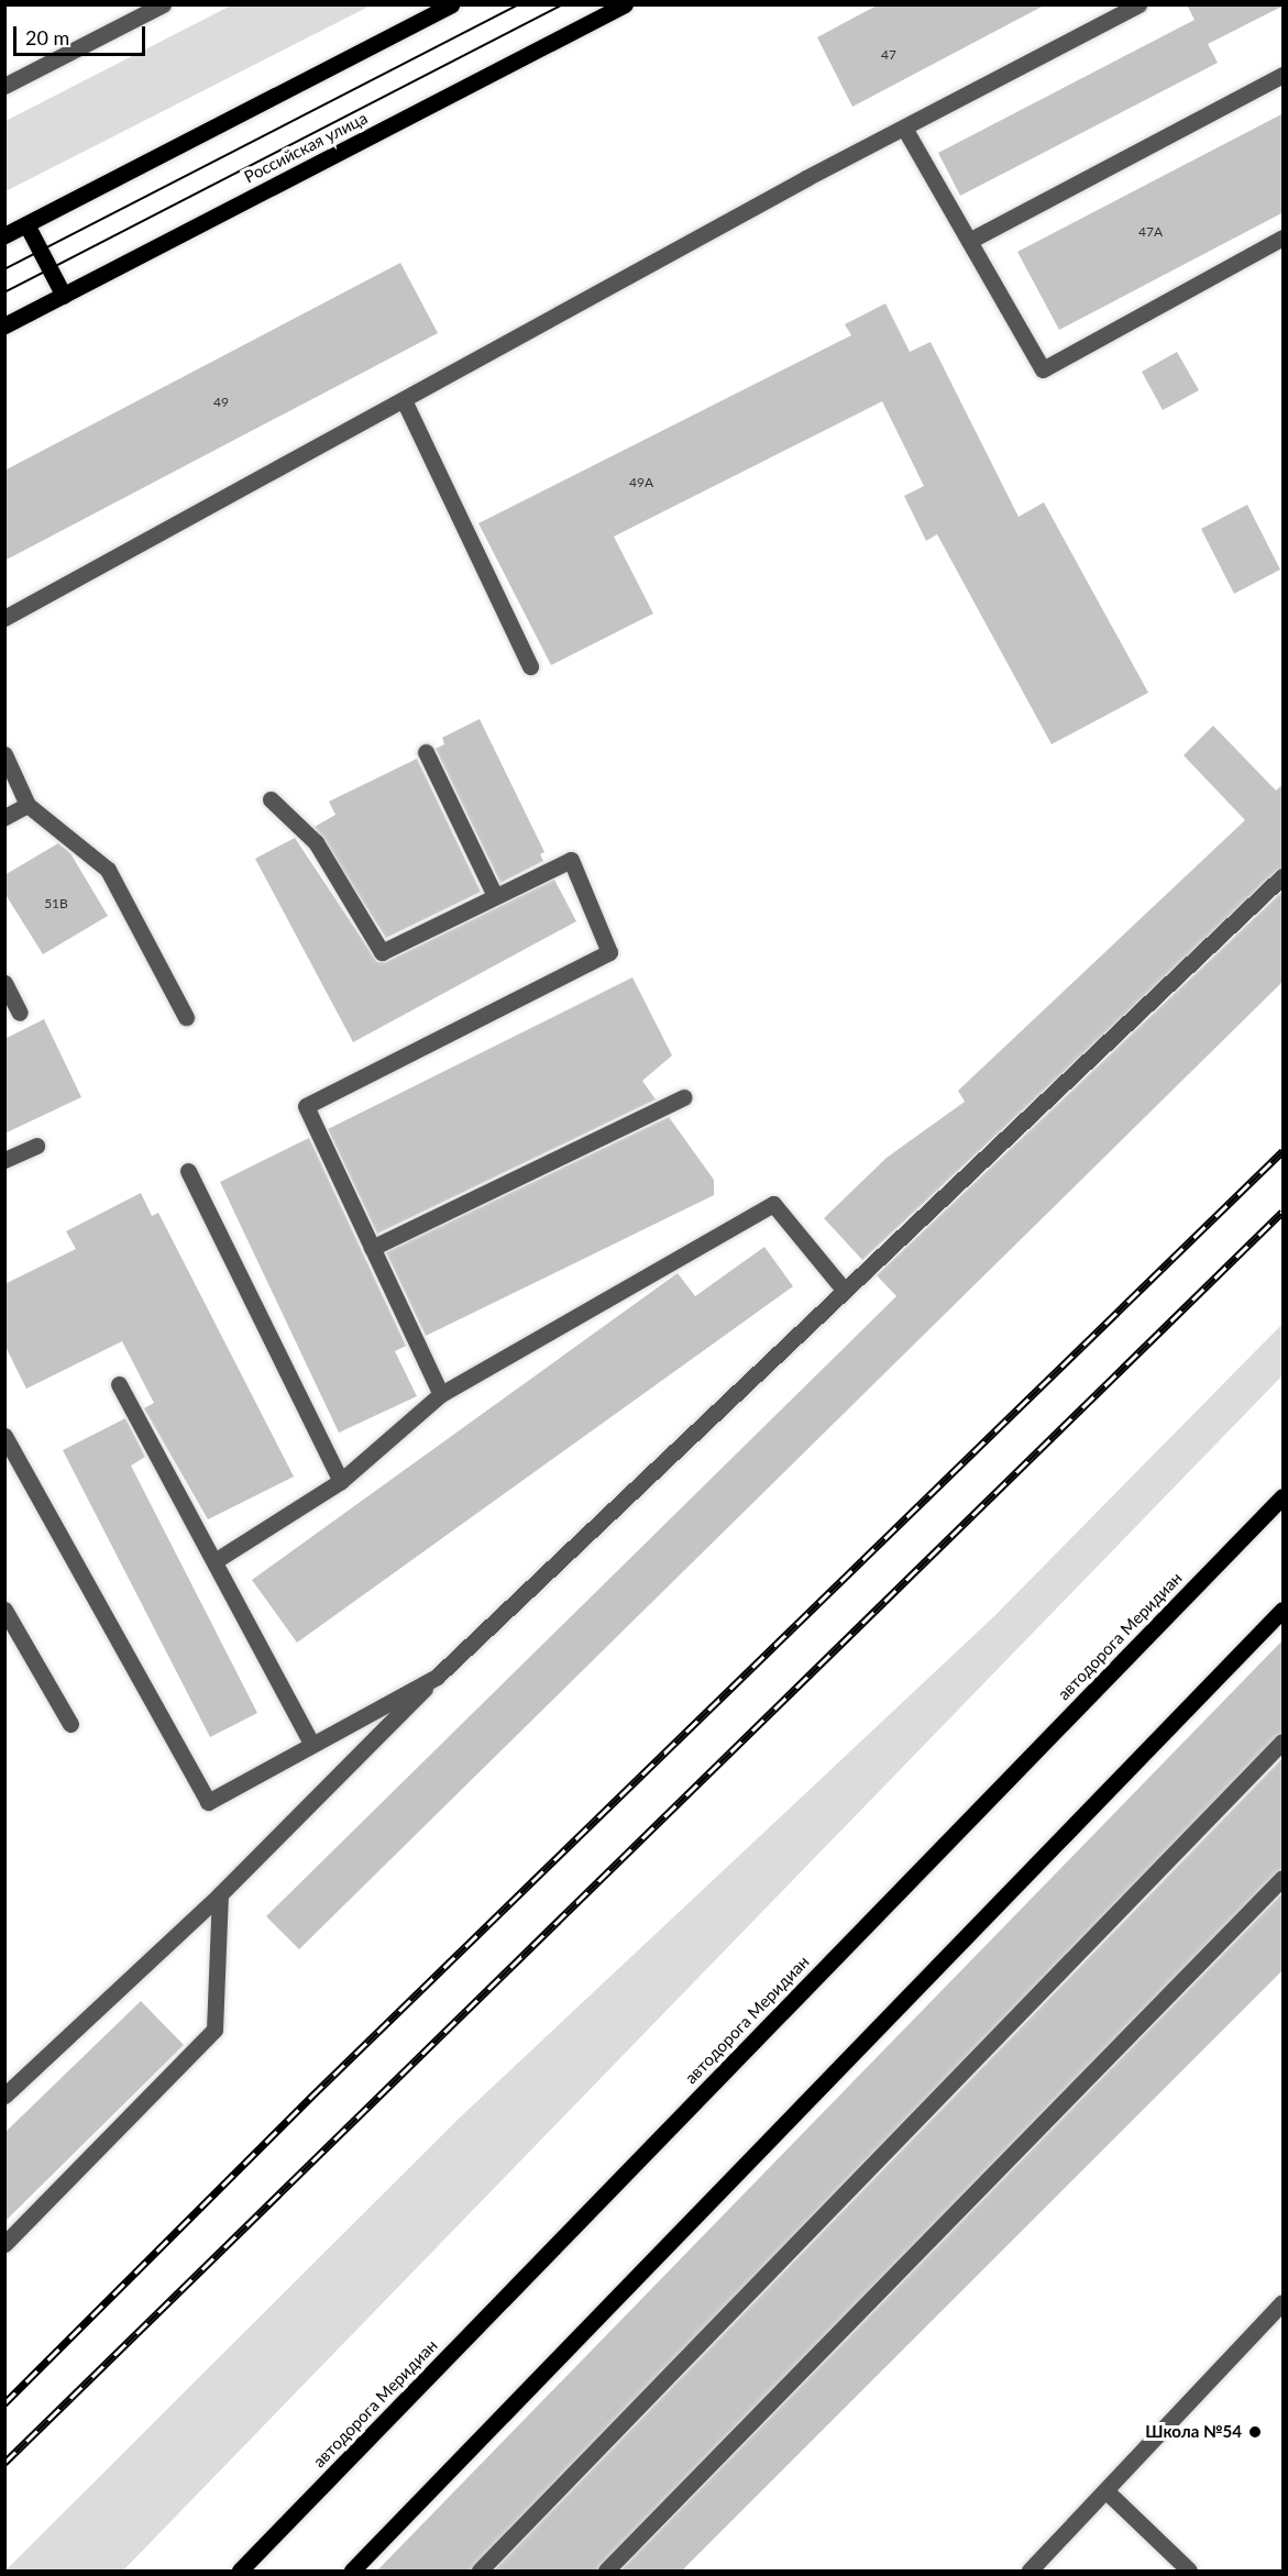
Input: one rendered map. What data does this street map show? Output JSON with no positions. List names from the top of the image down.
{
  "streets": {
    "main road": ["Российская улица", "автодорога Меридиан"]
  },
  "places": ["Школа №54"],
  "house_numbers": [
    "47",
    "47А",
    "49",
    "49А",
    "51В"
  ],
  "scale_bar": "20 m"
}
